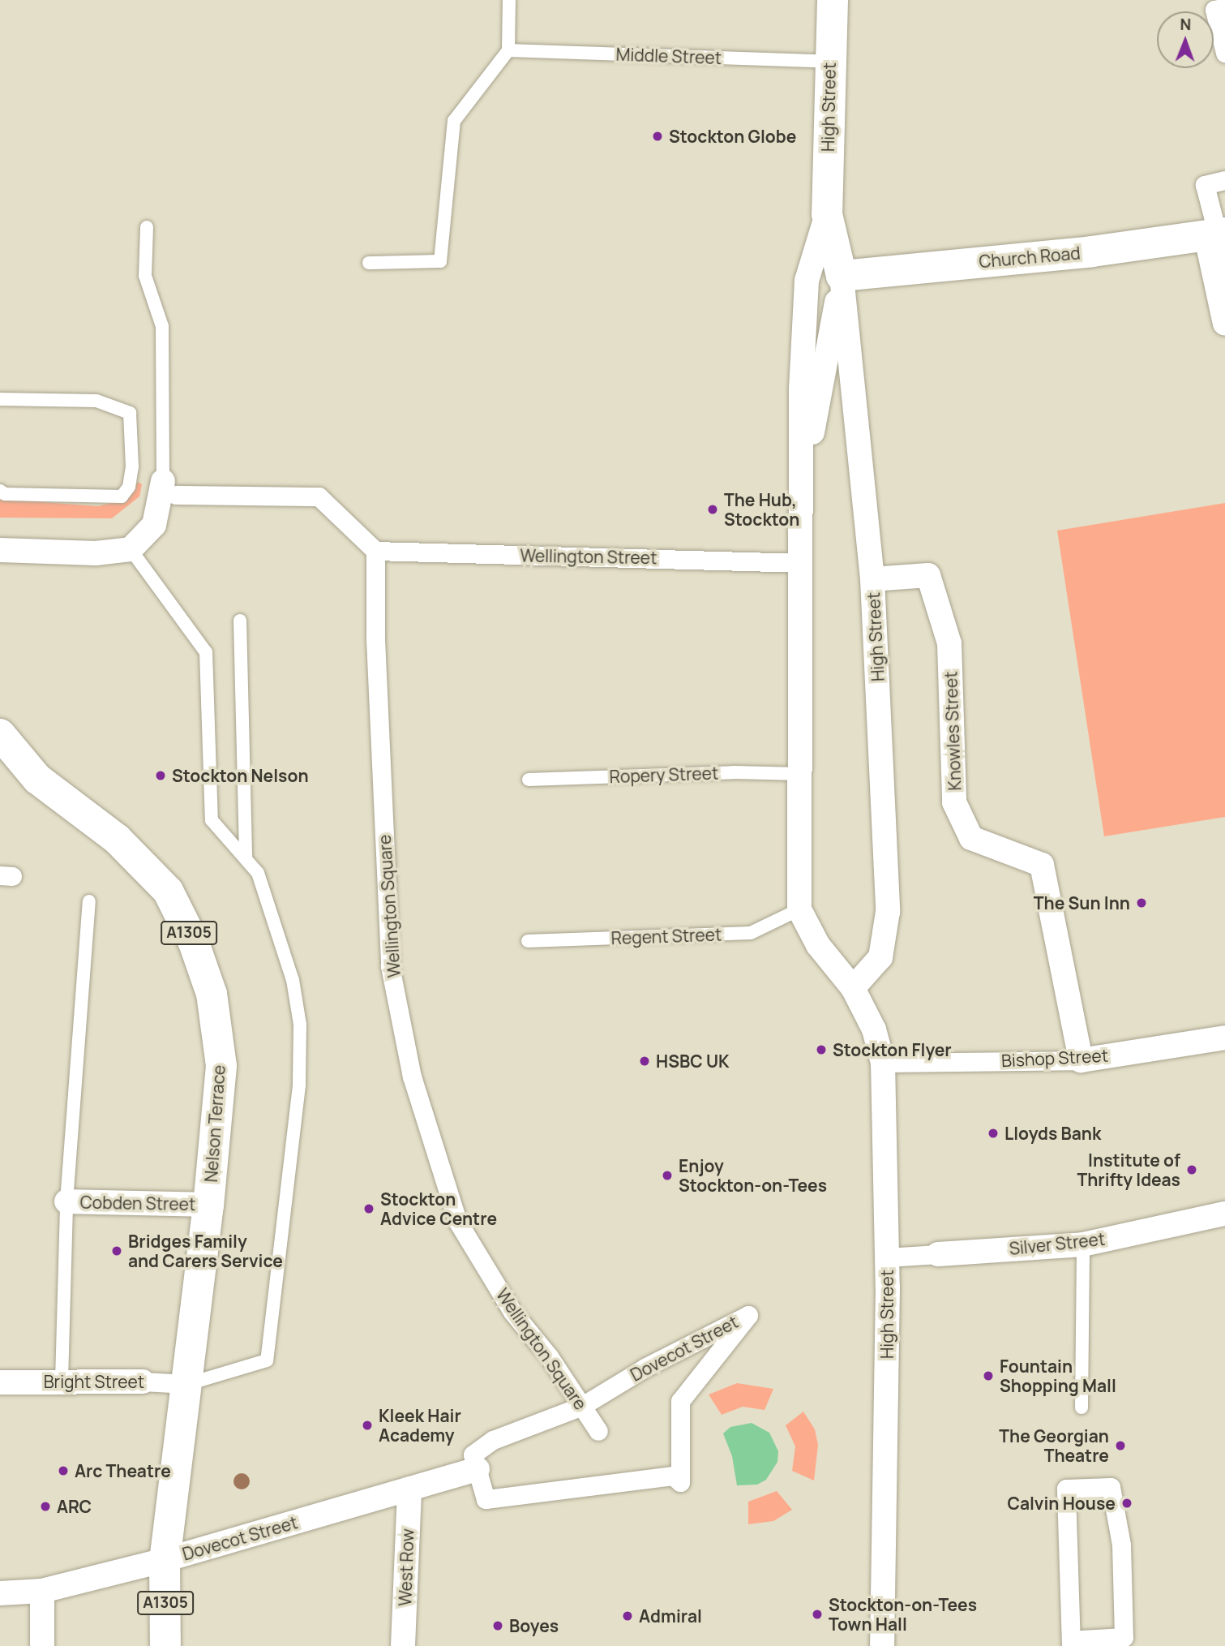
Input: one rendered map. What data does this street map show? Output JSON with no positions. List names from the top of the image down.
{
  "streets": {
    "main road": [
      "High Street",
      "Church Road",
      "A1305",
      "Nelson Terrace"
    ],
    "street": [
      "Wellington Street",
      "Knowles Street",
      "Wellington Square",
      "Bishop Street",
      "Cobden Street",
      "Silver Street",
      "Dovecot Street",
      "Bright Street",
      "West Row"
    ],
    "lane": ["Middle Street", "Ropery Street", "Regent Street"]
  },
  "crossings": [
    ["Middle Street", "High Street"],
    ["High Street", "Church Road"],
    ["High Street", "Wellington Street"],
    ["High Street", "Knowles Street"],
    ["High Street", "Ropery Street"],
    ["High Street", "Regent Street"],
    ["High Street", "Bishop Street"],
    ["High Street", "Silver Street"],
    ["Wellington Street", "Wellington Square"],
    ["Knowles Street", "Bishop Street"],
    ["Wellington Square", "Dovecot Street"],
    ["A1305", "Nelson Terrace"],
    ["A1305", "Dovecot Street"],
    ["Nelson Terrace", "Cobden Street"],
    ["Nelson Terrace", "Dovecot Street"],
    ["Nelson Terrace", "Bright Street"],
    ["Dovecot Street", "West Row"]
  ],
  "places": [
    "Stockton Globe",
    "The Hub, Stockton",
    "Stockton Nelson",
    "The Sun Inn",
    "Stockton Flyer",
    "HSBC UK",
    "Lloyds Bank",
    "Institute of Thrifty Ideas",
    "Enjoy Stockton-on-Tees",
    "Stockton Advice Centre",
    "Bridges Family and Carers Service",
    "Fountain Shopping Mall",
    "Kleek Hair Academy",
    "The Georgian Theatre",
    "Arc Theatre",
    "Calvin House",
    "ARC",
    "Stockton-on-Tees Town Hall",
    "Admiral",
    "Boyes"
  ],
  "north": "top"
}
